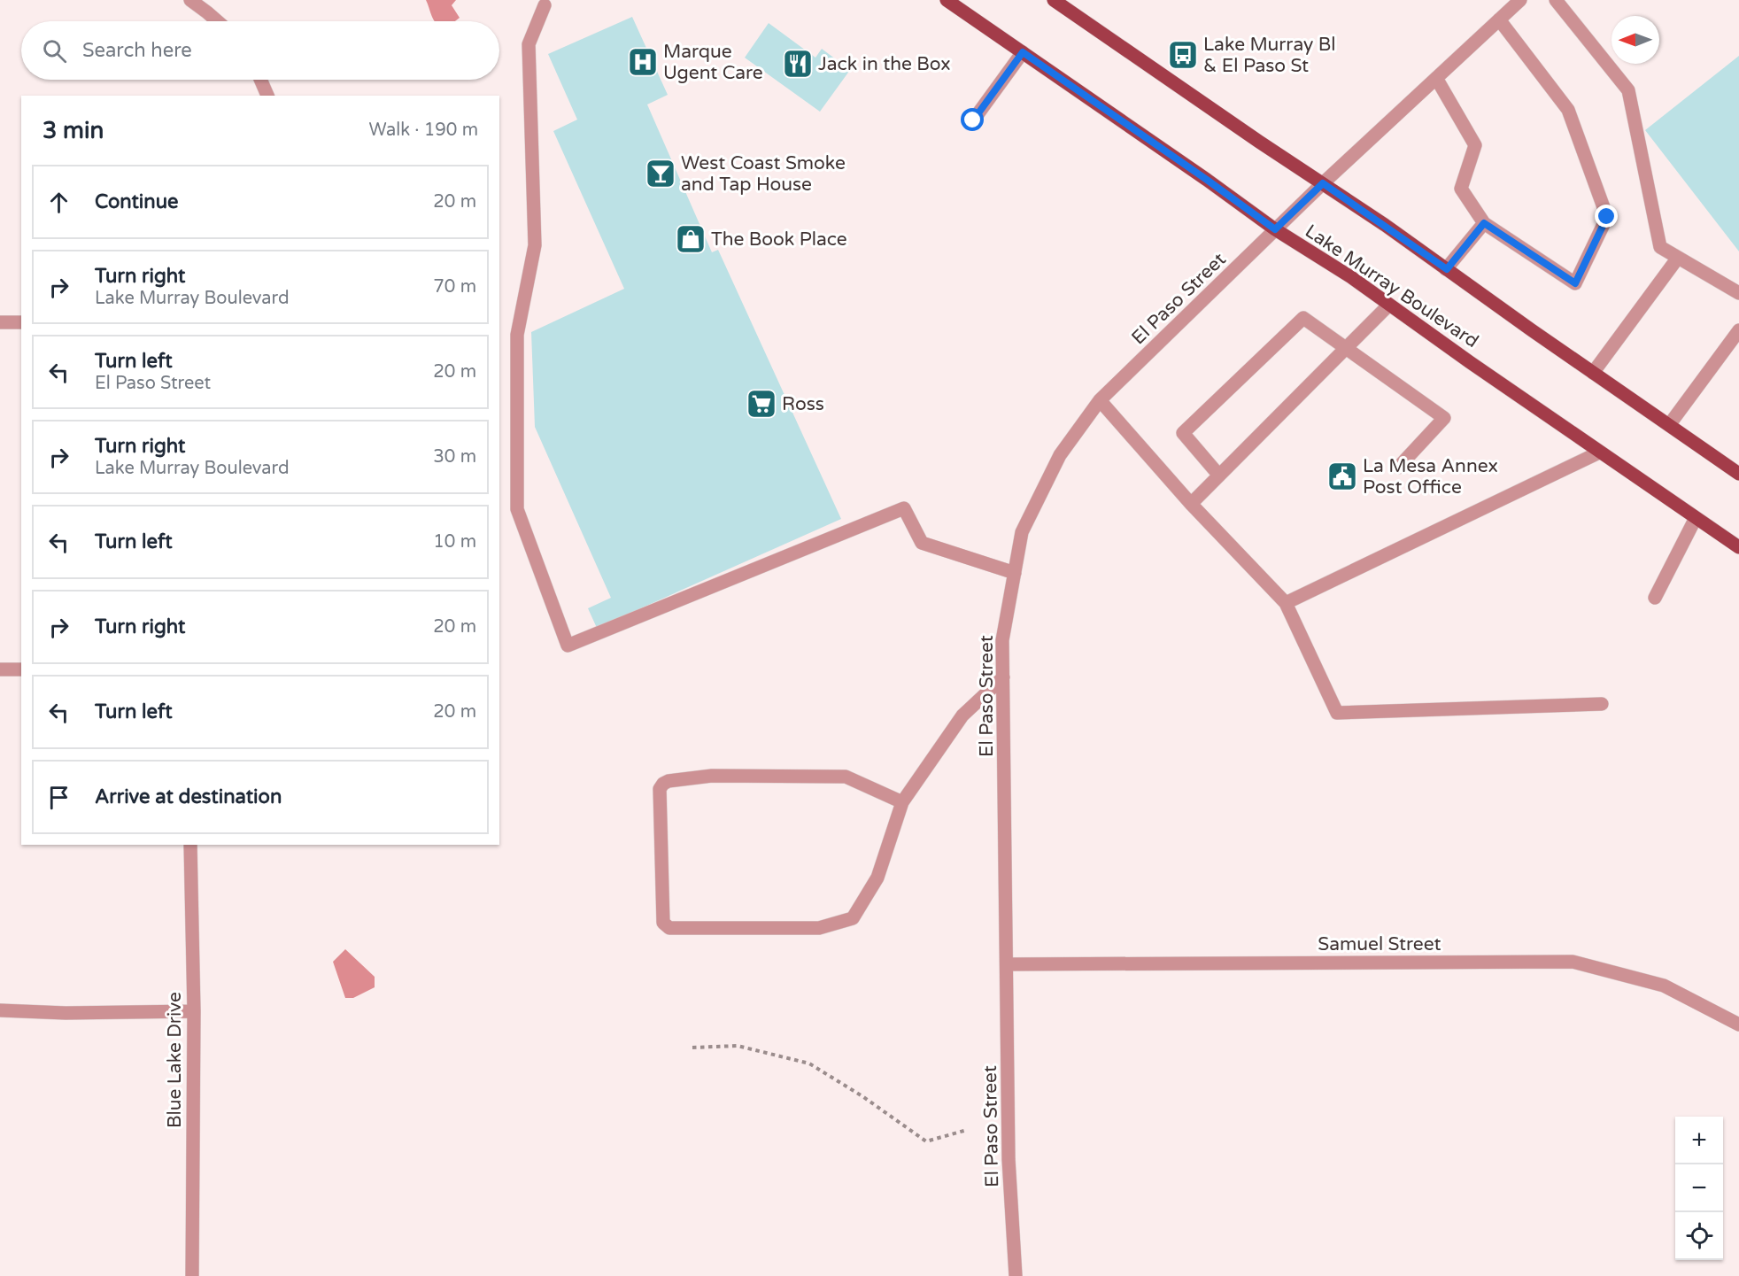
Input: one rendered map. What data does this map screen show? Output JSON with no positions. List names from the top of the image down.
{
  "streets": {
    "main road": ["Lake Murray Boulevard"],
    "street": ["El Paso Street", "Samuel Street", "Blue Lake Drive"]
  },
  "crossings": [
    ["Lake Murray Boulevard", "El Paso Street"],
    ["El Paso Street", "Samuel Street"]
  ],
  "places": {
    "bus stop": ["Lake Murray Bl & El Paso St"],
    "hospital": ["Marque Ugent Care"],
    "restaurant": ["Jack in the Box"],
    "bar": ["West Coast Smoke and Tap House"],
    "shop": ["The Book Place"],
    "supermarket": ["Ross"],
    "public building": ["La Mesa Annex Post Office"]
  },
  "north": "left",
  "page": {
    "search": "Search here",
    "heading": ["3 min", "Walk · 190 m"],
    "list": [
      ["Continue", "20 m"],
      ["Turn right", "Lake Murray Boulevard", "70 m"],
      ["Turn left", "El Paso Street", "20 m"],
      ["Turn right", "Lake Murray Boulevard", "30 m"],
      ["Turn left", "10 m"],
      ["Turn right", "20 m"],
      ["Turn left", "20 m"],
      "Arrive at destination"
    ],
    "map_buttons": ["+", "−"]
  }
}
